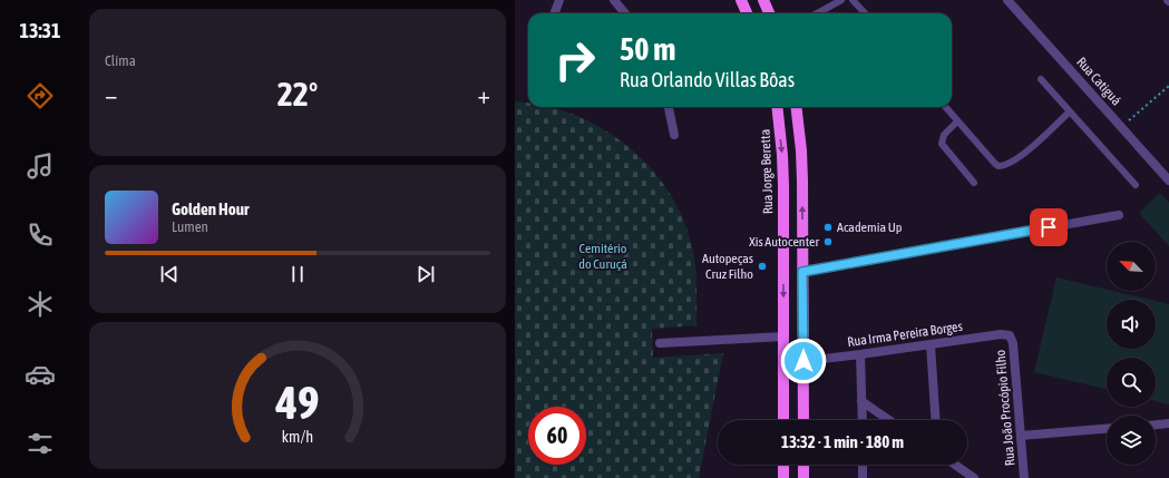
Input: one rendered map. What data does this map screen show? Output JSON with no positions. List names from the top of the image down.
{
  "streets": {
    "main road": ["Rua Jorge Beretta"],
    "street": ["Rua Catiguá", "Rua Irma Pereira Borges", "Rua João Procópio Filho"]
  },
  "crossings": [
    ["Rua Irma Pereira Borges", "Rua João Procópio Filho"]
  ],
  "parks": ["Cemitério do Curuçá"],
  "places": ["Academia Up", "Xis Autocenter", "Autopeças Cruz Filho"],
  "north": "top left",
  "page": {
    "tabs": "13:31",
    "tile": "Clima",
    "turn": ["50 m", "Rua Orlando Villas Bôas"],
    "heat": ["−", "22°", "+"],
    "song": ["Golden Hour", "Lumen"],
    "limit": "60",
    "trip": "13:32 · 1 min · 180 m",
    "gauge": ["49", "km/h"]
  }
}
